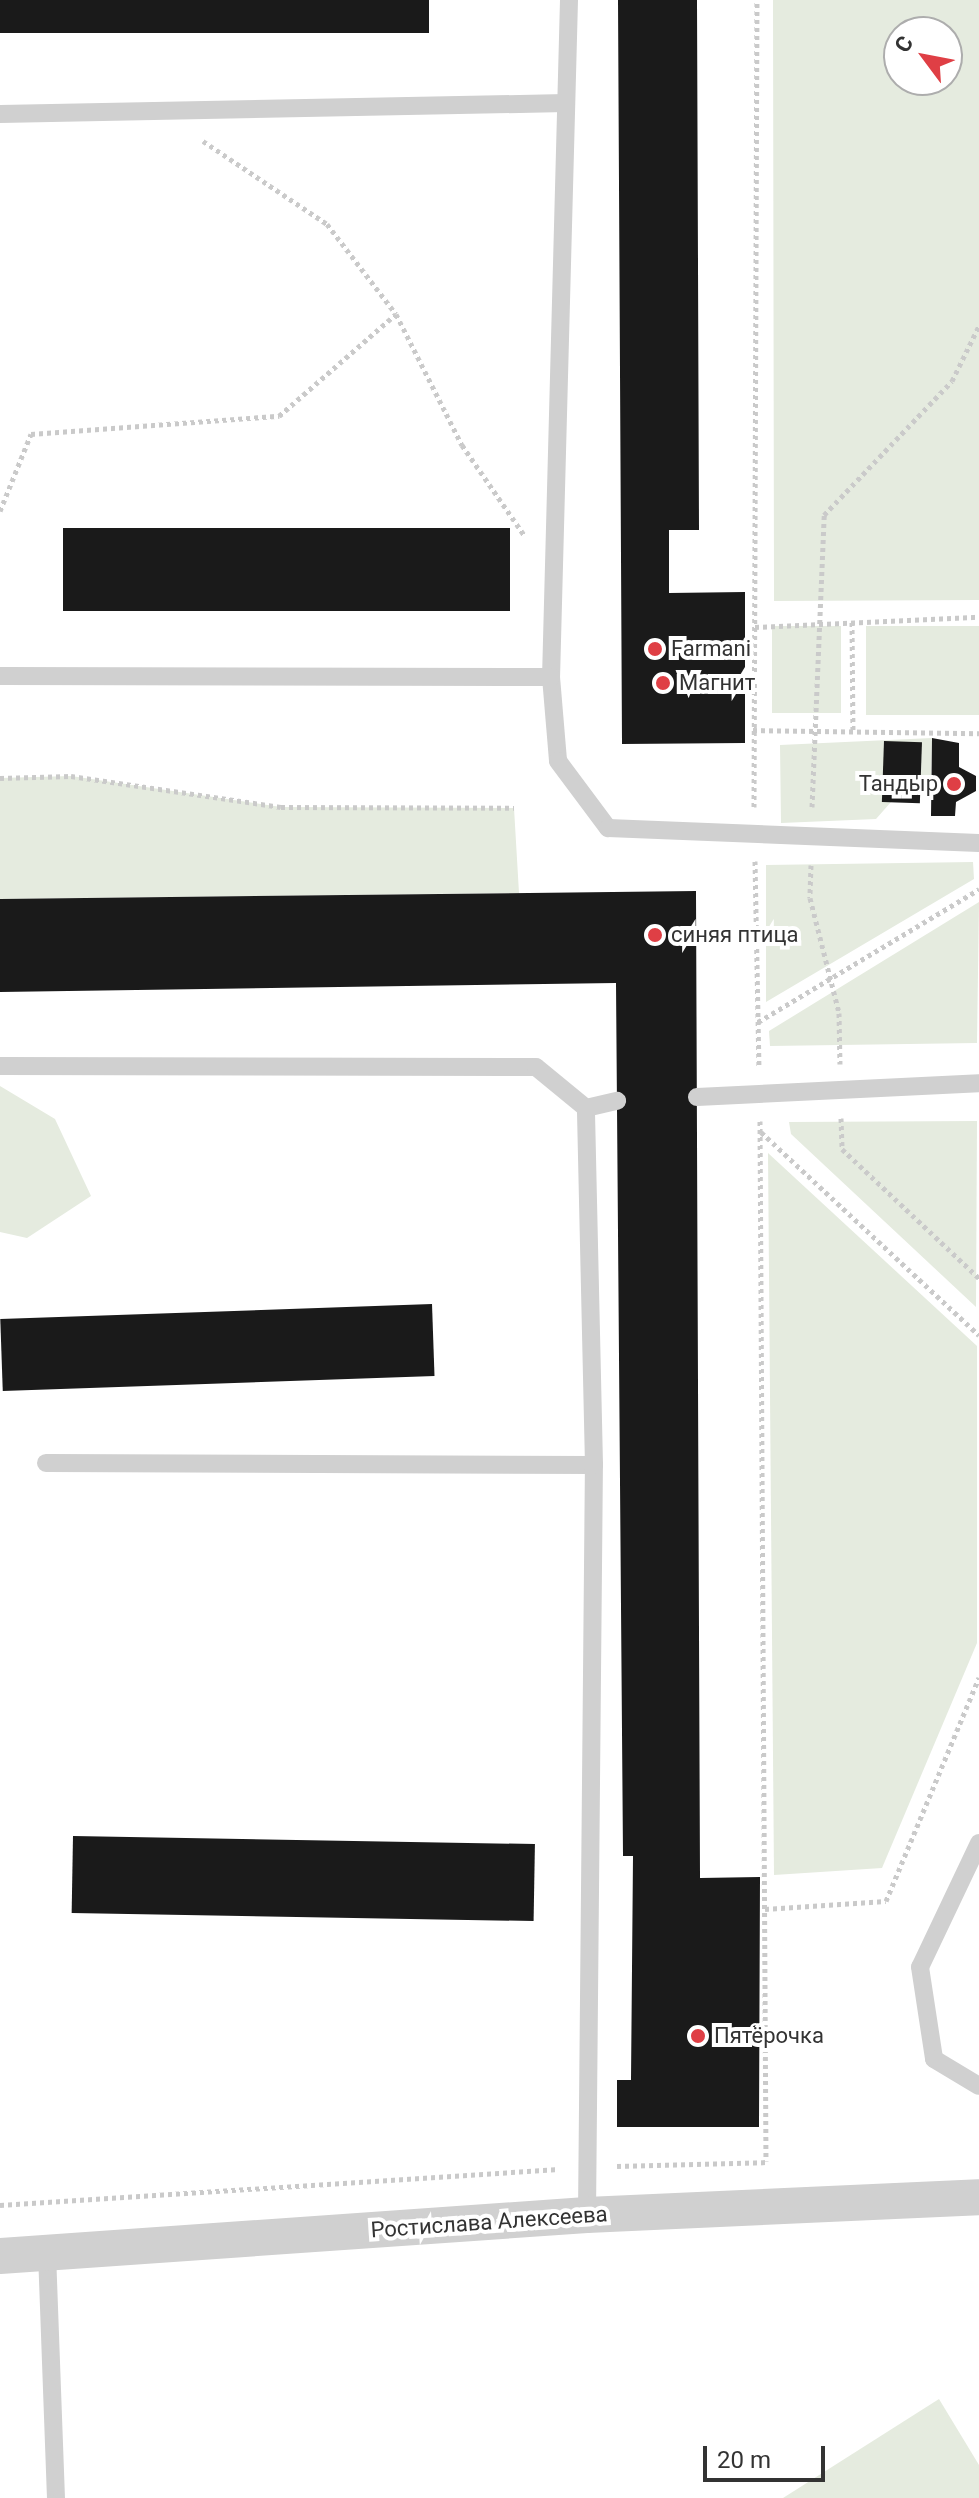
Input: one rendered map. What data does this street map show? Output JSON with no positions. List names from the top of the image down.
{
  "streets": {
    "street": ["Ростислава Алексеева"]
  },
  "places": [
    "Farmani",
    "Магнит",
    "Тандыр",
    "синяя птица",
    "Пятёрочка"
  ],
  "scale_bar": "20 m",
  "north": "top left"
}
